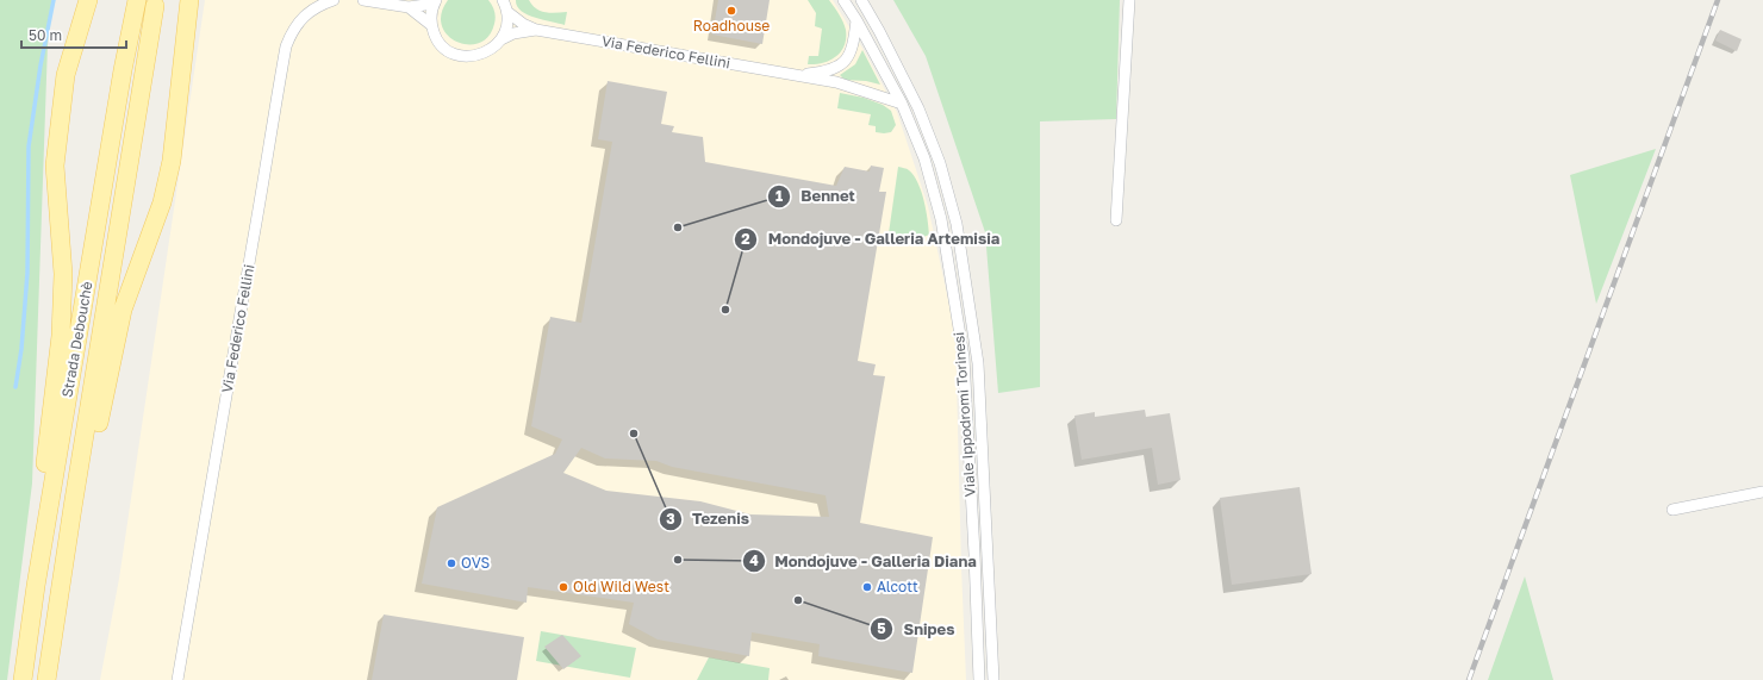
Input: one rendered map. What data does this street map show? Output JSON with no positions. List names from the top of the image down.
{
  "streets": {
    "main road": ["Strada Debouchè"],
    "street": ["Via Federico Fellini", "Viale Ippodromi Torinesi"]
  },
  "crossings": [
    ["Via Federico Fellini", "Viale Ippodromi Torinesi"]
  ],
  "places": [
    "Roadhouse",
    "Bennet",
    "Mondojuve - Galleria Artemisia",
    "Tezenis",
    "Mondojuve - Galleria Diana",
    "OVS",
    "Old Wild West",
    "Alcott",
    "Snipes"
  ],
  "scale_bar": "50 m"
}
